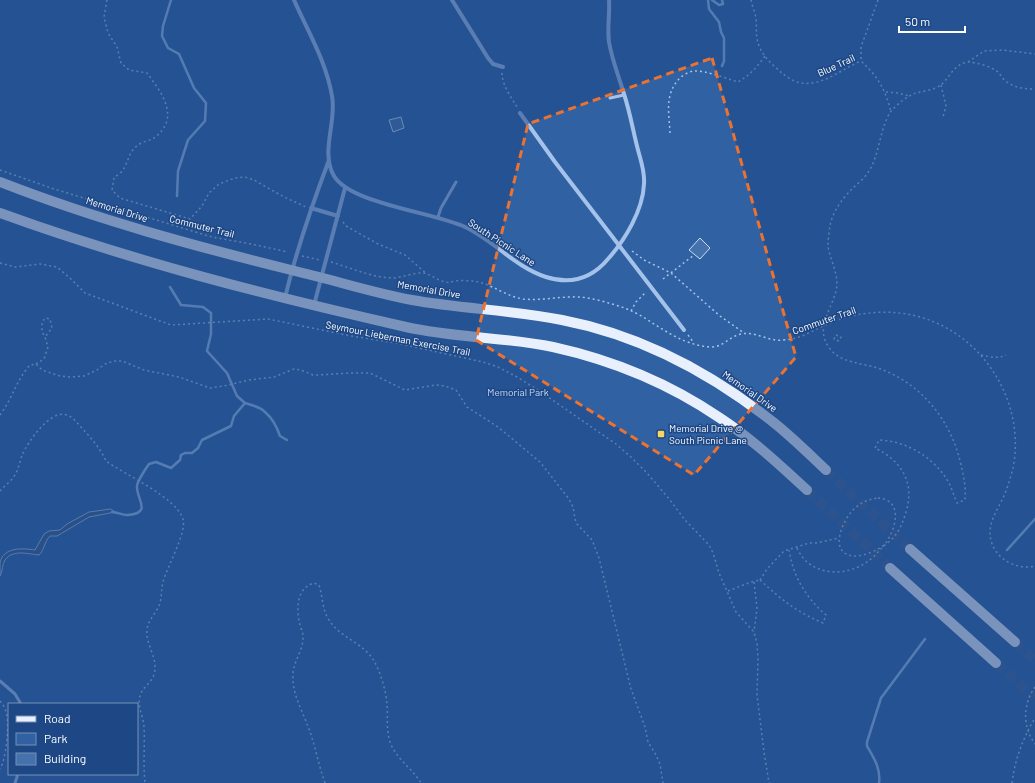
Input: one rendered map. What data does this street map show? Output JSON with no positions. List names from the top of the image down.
{
  "streets": {
    "main road": ["Memorial Drive"],
    "street": ["South Picnic Lane"],
    "path": ["Blue Trail", "Commuter Trail", "Seymour Lieberman Exercise Trail"]
  },
  "parks": ["Memorial Park"],
  "places": {
    "transit": ["Memorial Drive @ South Picnic Lane"]
  },
  "legend": ["Road", "Park", "Building"],
  "scale_bar": "50 m"
}
